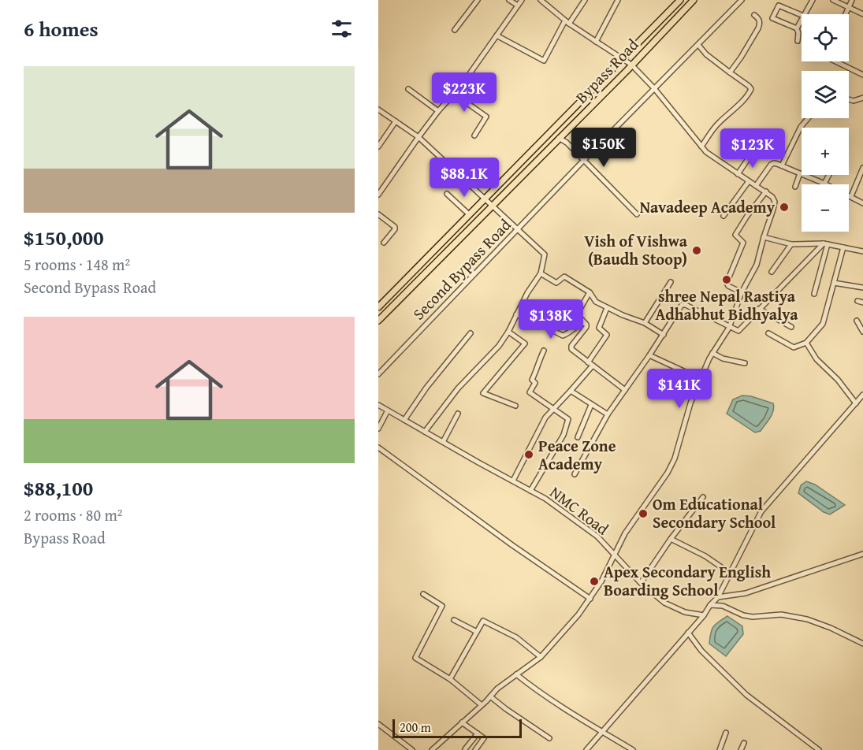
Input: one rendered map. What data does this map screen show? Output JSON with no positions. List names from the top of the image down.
{
  "streets": {
    "main road": ["Bypass Road"],
    "street": ["Second Bypass Road", "NMC Road"]
  },
  "places": [
    "Navadeep Academy",
    "Vish of Vishwa (Baudh Stoop)",
    "shree Nepal Rastiya Adhabhut Bidhyalya",
    "Peace Zone Academy",
    "Om Educational Secondary School",
    "Apex Secondary English Boarding School"
  ],
  "scale_bar": "200 m",
  "page": {
    "heading": "6 homes",
    "map_buttons": ["+", "−"],
    "list": [
      {
        "name": "$150,000",
        "note": "5 rooms · 148 m² · Second Bypass Road"
      },
      {
        "name": "$88,100",
        "note": "2 rooms · 80 m² · Bypass Road"
      }
    ],
    "price": [
      "$223K",
      "$150K",
      "$123K",
      "$88.1K",
      "$138K",
      "$141K"
    ],
    "scale": "200 m"
  }
}
